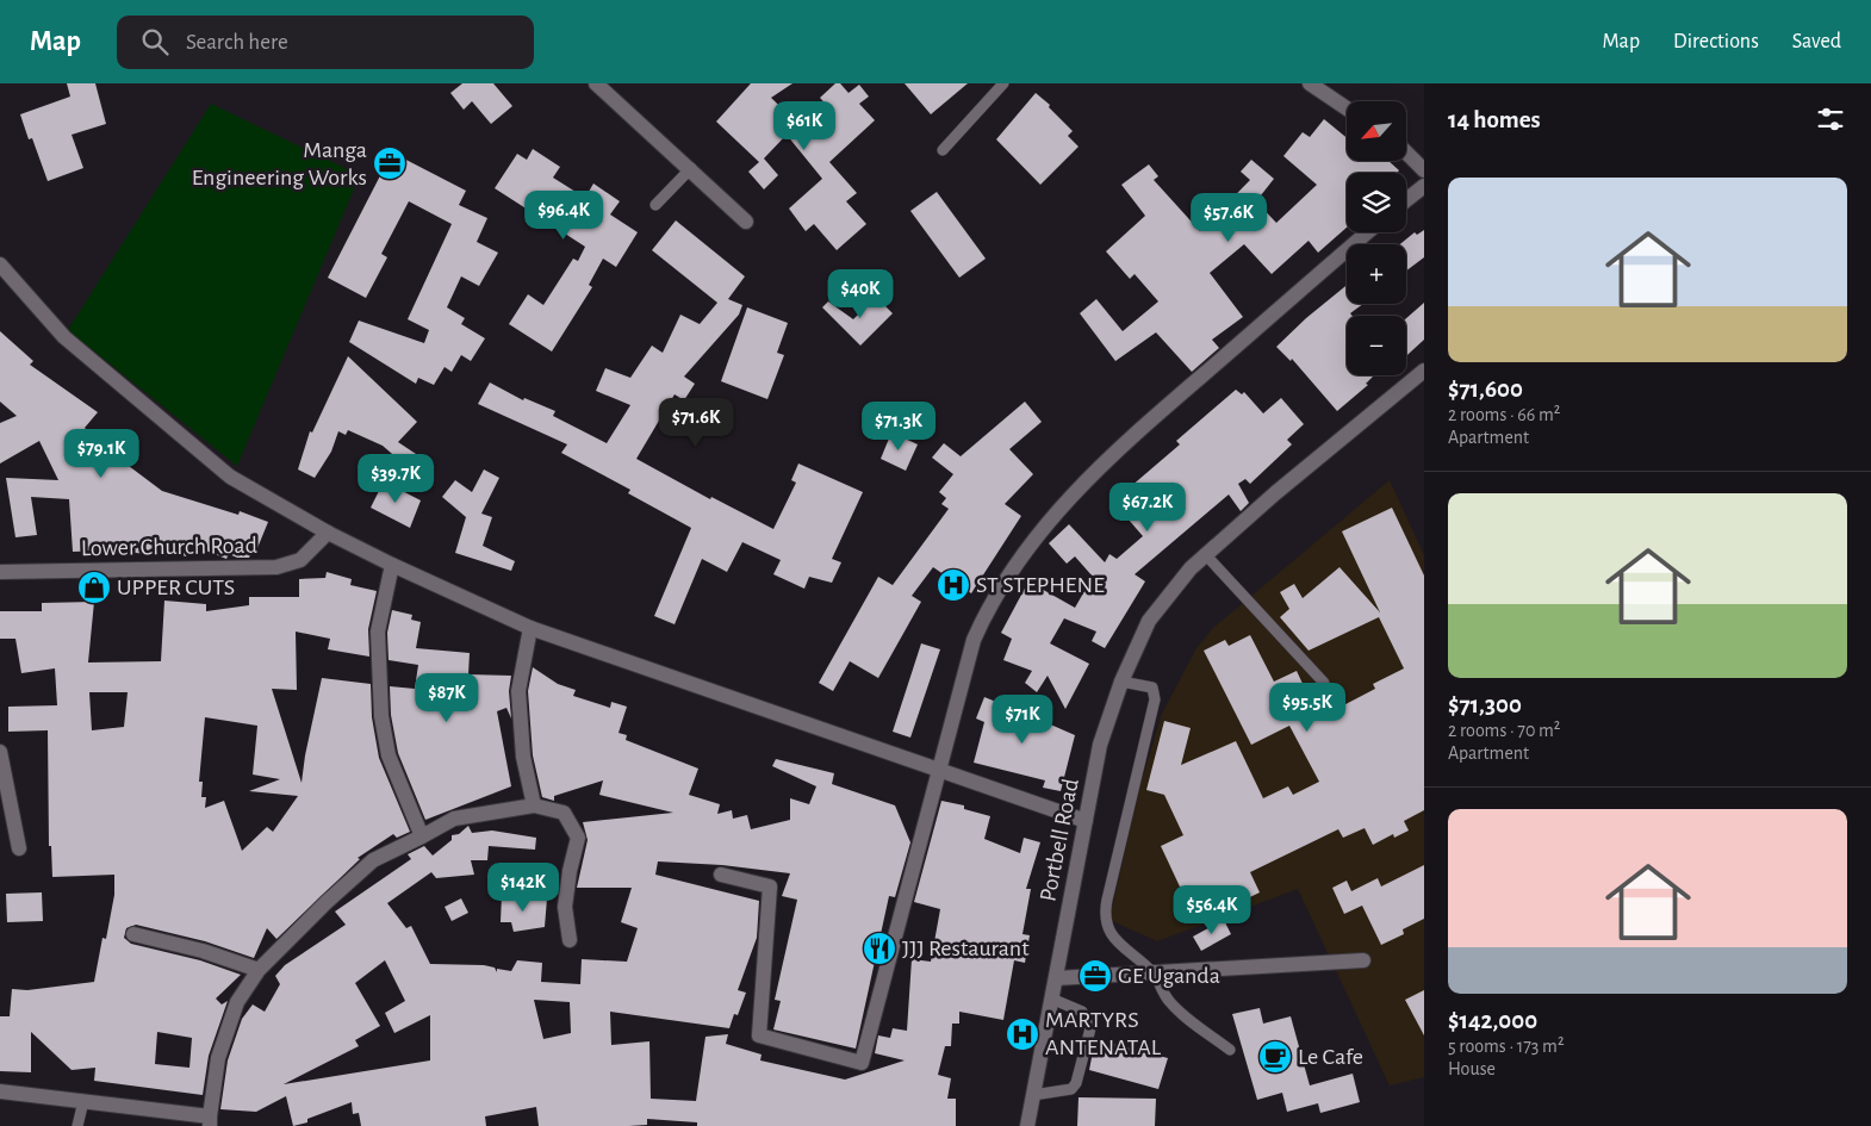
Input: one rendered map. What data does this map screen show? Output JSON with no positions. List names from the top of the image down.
{
  "streets": {
    "street": ["Lower Church Road", "Portbell Road"]
  },
  "places": {
    "office": ["Manga Engineering Works", "GE Uganda"],
    "hospital": ["ST STEPHENE", "MARTYRS ANTENATAL"],
    "shop": ["UPPER CUTS"],
    "restaurant": ["JJJ Restaurant"],
    "cafe": ["Le Cafe"]
  },
  "north": "bottom left",
  "page": {
    "header": "Map",
    "search": "Search here",
    "nav": ["Map", "Directions", "Saved"],
    "heading": "14 homes",
    "map_buttons": ["+", "−"],
    "price": [
      "$61K",
      "$96.4K",
      "$57.6K",
      "$40K",
      "$71.6K",
      "$71.3K",
      "$79.1K",
      "$39.7K",
      "$67.2K",
      "$87K",
      "$95.5K",
      "$71K",
      "$142K",
      "$56.4K"
    ],
    "list": [
      {
        "name": "$71,600",
        "note": "2 rooms · 66 m² · Apartment"
      },
      {
        "name": "$71,300",
        "note": "2 rooms · 70 m² · Apartment"
      },
      {
        "name": "$142,000",
        "note": "5 rooms · 173 m² · House"
      }
    ]
  }
}
